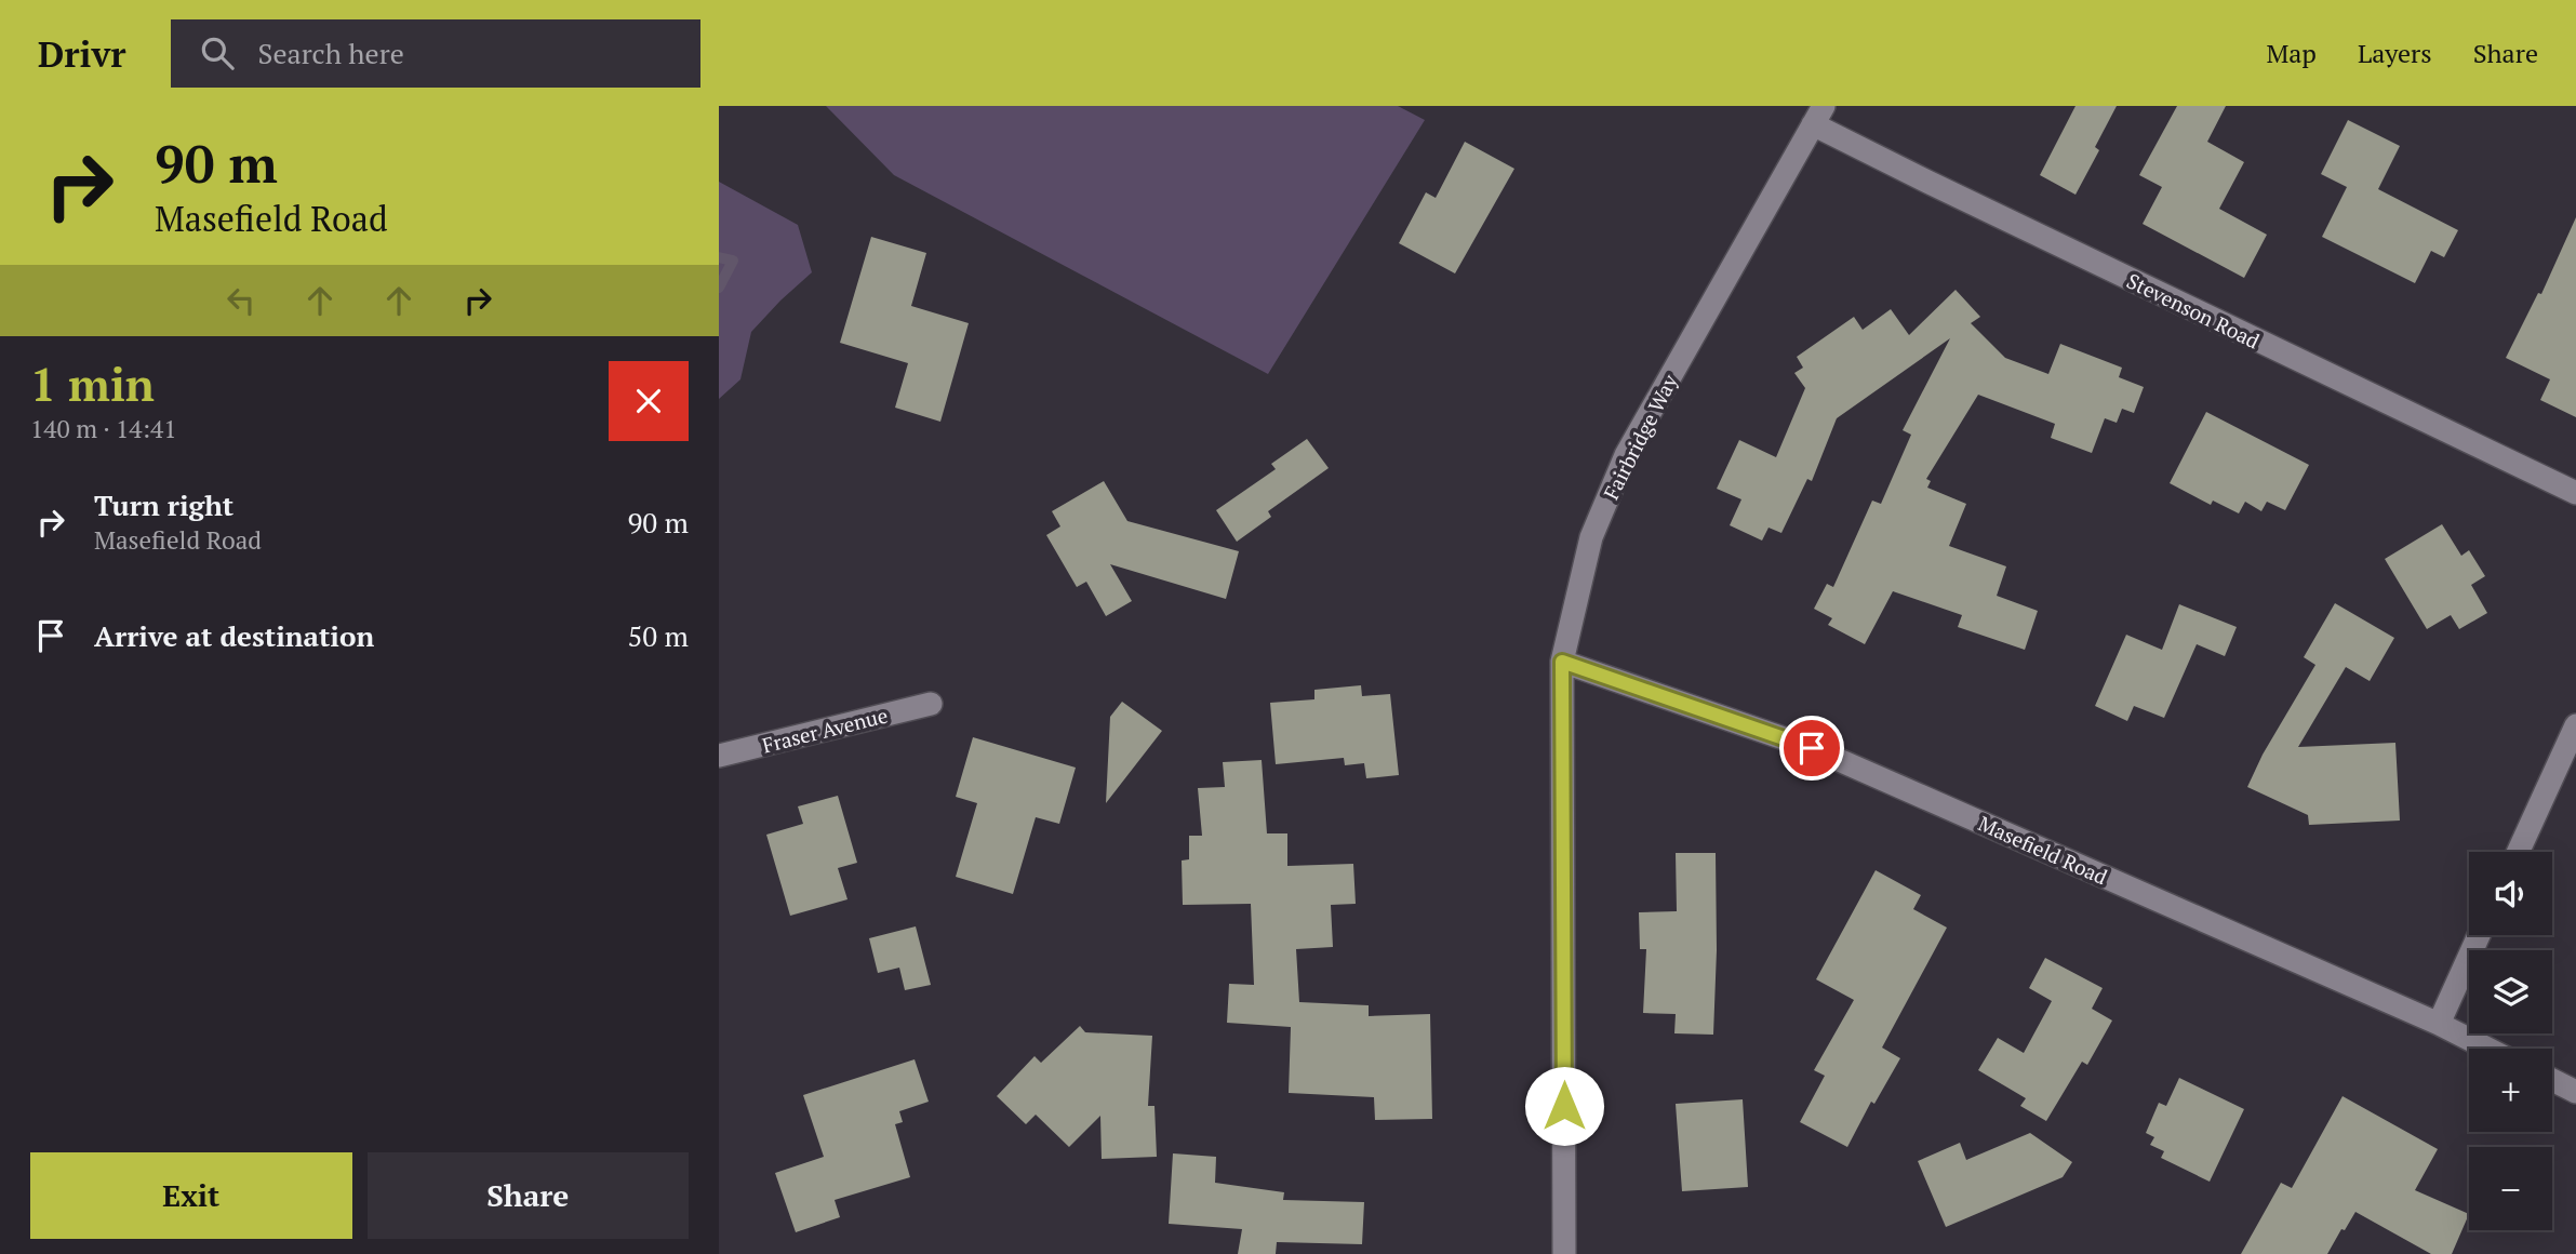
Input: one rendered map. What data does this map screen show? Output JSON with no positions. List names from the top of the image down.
{
  "streets": {
    "street": [
      "Stevenson Road",
      "Fairbridge Way",
      "Fraser Avenue",
      "Masefield Road"
    ]
  },
  "crossings": [
    ["Stevenson Road", "Fairbridge Way"],
    ["Fairbridge Way", "Masefield Road"]
  ],
  "page": {
    "header": "Drivr",
    "search": "Search here",
    "nav": ["Map", "Layers", "Share"],
    "turn": ["90 m", "Masefield Road"],
    "heading": ["1 min", "140 m · 14:41"],
    "list": [
      {
        "name": "Turn right",
        "note": "Masefield Road",
        "value": "90 m"
      },
      {
        "name": "Arrive at destination",
        "value": "50 m"
      }
    ],
    "map_buttons": ["+", "−"],
    "buttons": ["Exit", "Share"]
  }
}
